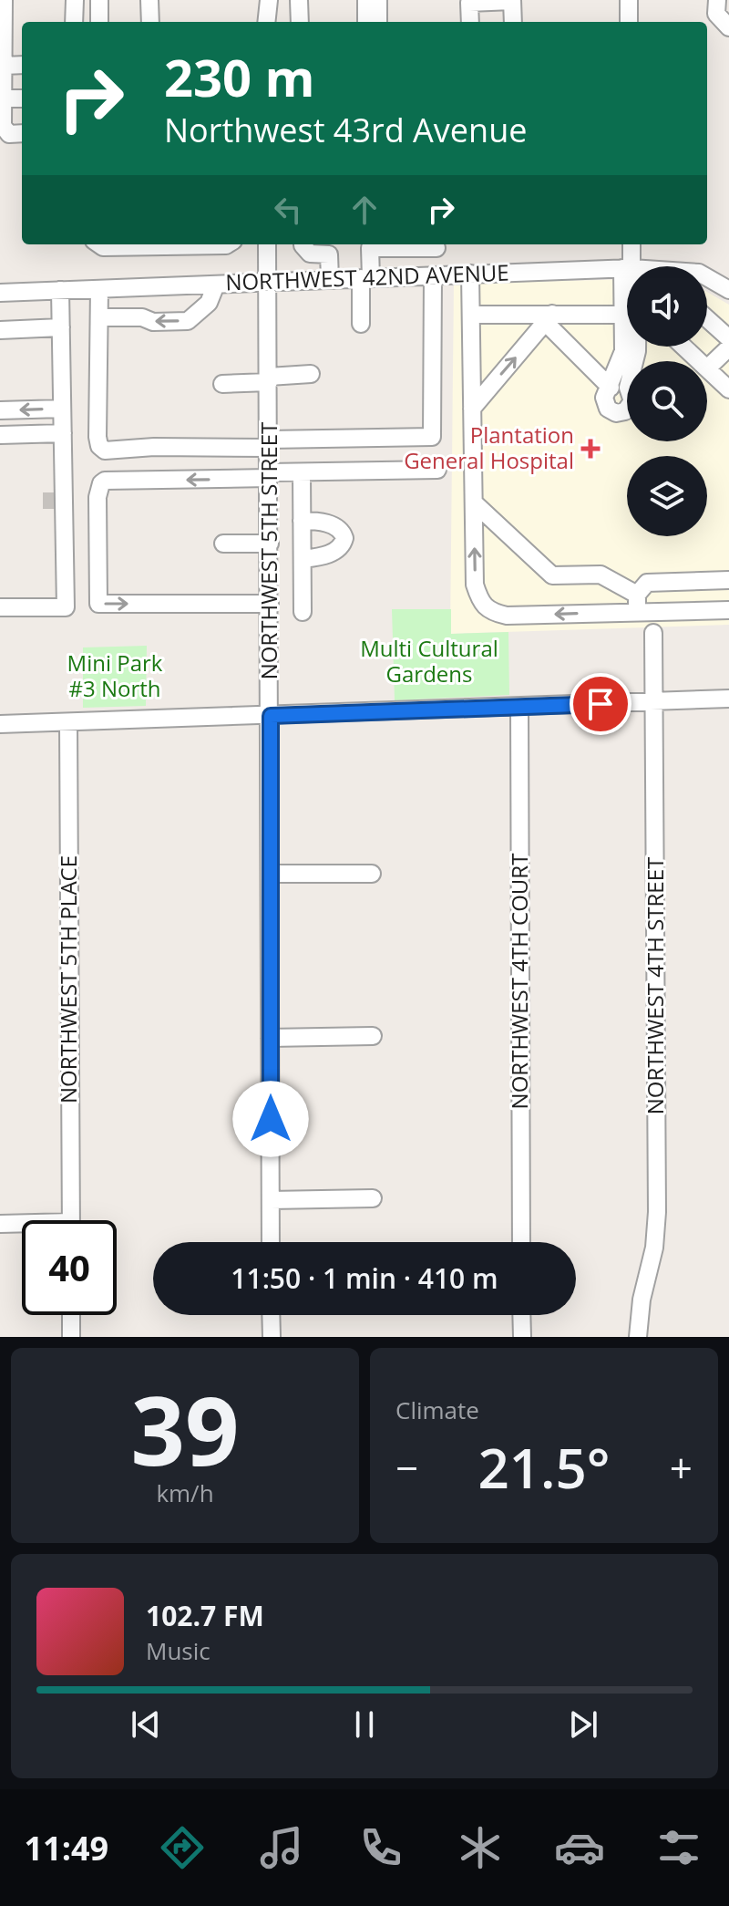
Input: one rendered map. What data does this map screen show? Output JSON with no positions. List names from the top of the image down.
{
  "streets": {
    "street": [
      "NORTHWEST 42ND AVENUE",
      "NORTHWEST 5TH STREET",
      "NORTHWEST 5TH PLACE",
      "NORTHWEST 4TH COURT",
      "NORTHWEST 4TH STREET"
    ]
  },
  "crossings": [
    ["NORTHWEST 42ND AVENUE", "NORTHWEST 5TH STREET"]
  ],
  "parks": ["Multi Cultural Gardens", "Mini Park #3 North"],
  "places": {
    "health": ["Plantation General Hospital"]
  },
  "page": {
    "turn": ["230 m", "Northwest 43rd Avenue"],
    "limit": "40",
    "trip": "11:50 · 1 min · 410 m",
    "tile": [
      ["39", "km/h"],
      "Climate"
    ],
    "heat": ["−", "21.5°", "+"],
    "song": ["102.7 FM", "Music"],
    "tabs": "11:49"
  }
}
